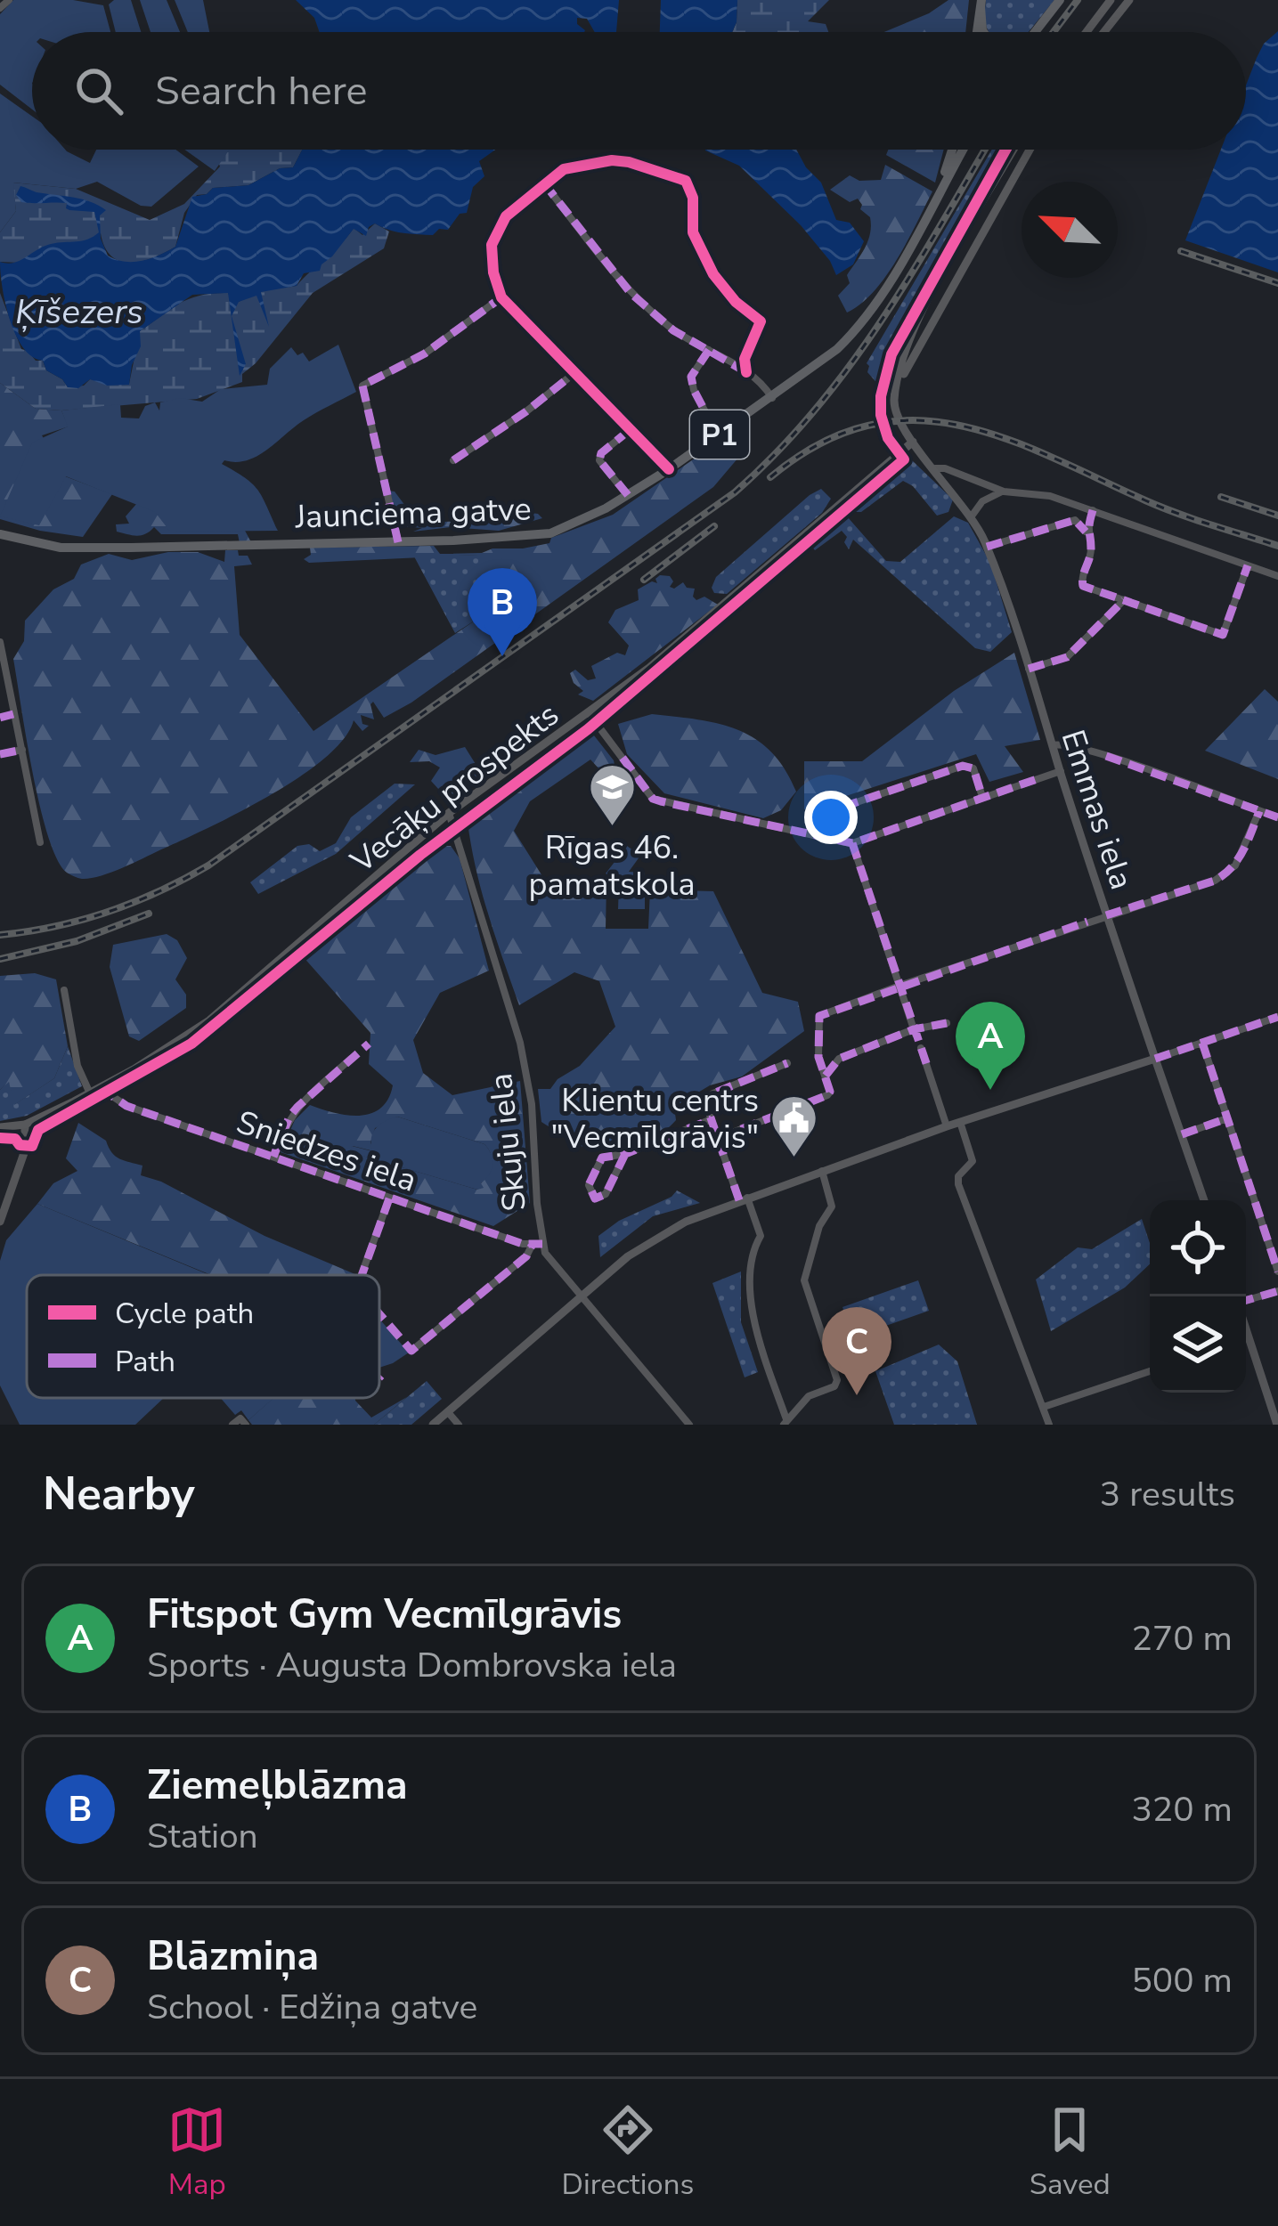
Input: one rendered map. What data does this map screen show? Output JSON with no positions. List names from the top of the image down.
{
  "streets": {
    "main road": [
      "P1",
      "Jaunciema gatve",
      "Vecāķu prospekts",
      "Emmas iela"
    ],
    "street": ["Skuju iela", "Sniedzes iela"]
  },
  "crossings": [
    ["P1", "Jaunciema gatve"],
    ["Vecāķu prospekts", "Emmas iela"],
    ["Vecāķu prospekts", "Skuju iela"],
    ["Vecāķu prospekts", "Sniedzes iela"],
    ["Skuju iela", "Sniedzes iela"]
  ],
  "water": ["Ķīšezers"],
  "places": {
    "school or university": ["Rīgas 46. pamatskola"],
    "public building": ["Klientu centrs \"Vecmīlgrāvis\""]
  },
  "legend": ["Cycle path", "Path"],
  "north": "top left",
  "page": {
    "search": "Search here",
    "pins": ["B", "A", "C"],
    "heading": ["Nearby", "3 results"],
    "list": [
      {
        "mark": "A",
        "name": "Fitspot Gym Vecmīlgrāvis",
        "note": "Sports · Augusta Dombrovska iela",
        "value": "270 m"
      },
      {
        "mark": "B",
        "name": "Ziemeļblāzma",
        "note": "Station",
        "value": "320 m"
      },
      {
        "mark": "C",
        "name": "Blāzmiņa",
        "note": "School · Edžiņa gatve",
        "value": "500 m"
      }
    ],
    "nav": ["Map", "Directions", "Saved"]
  }
}
